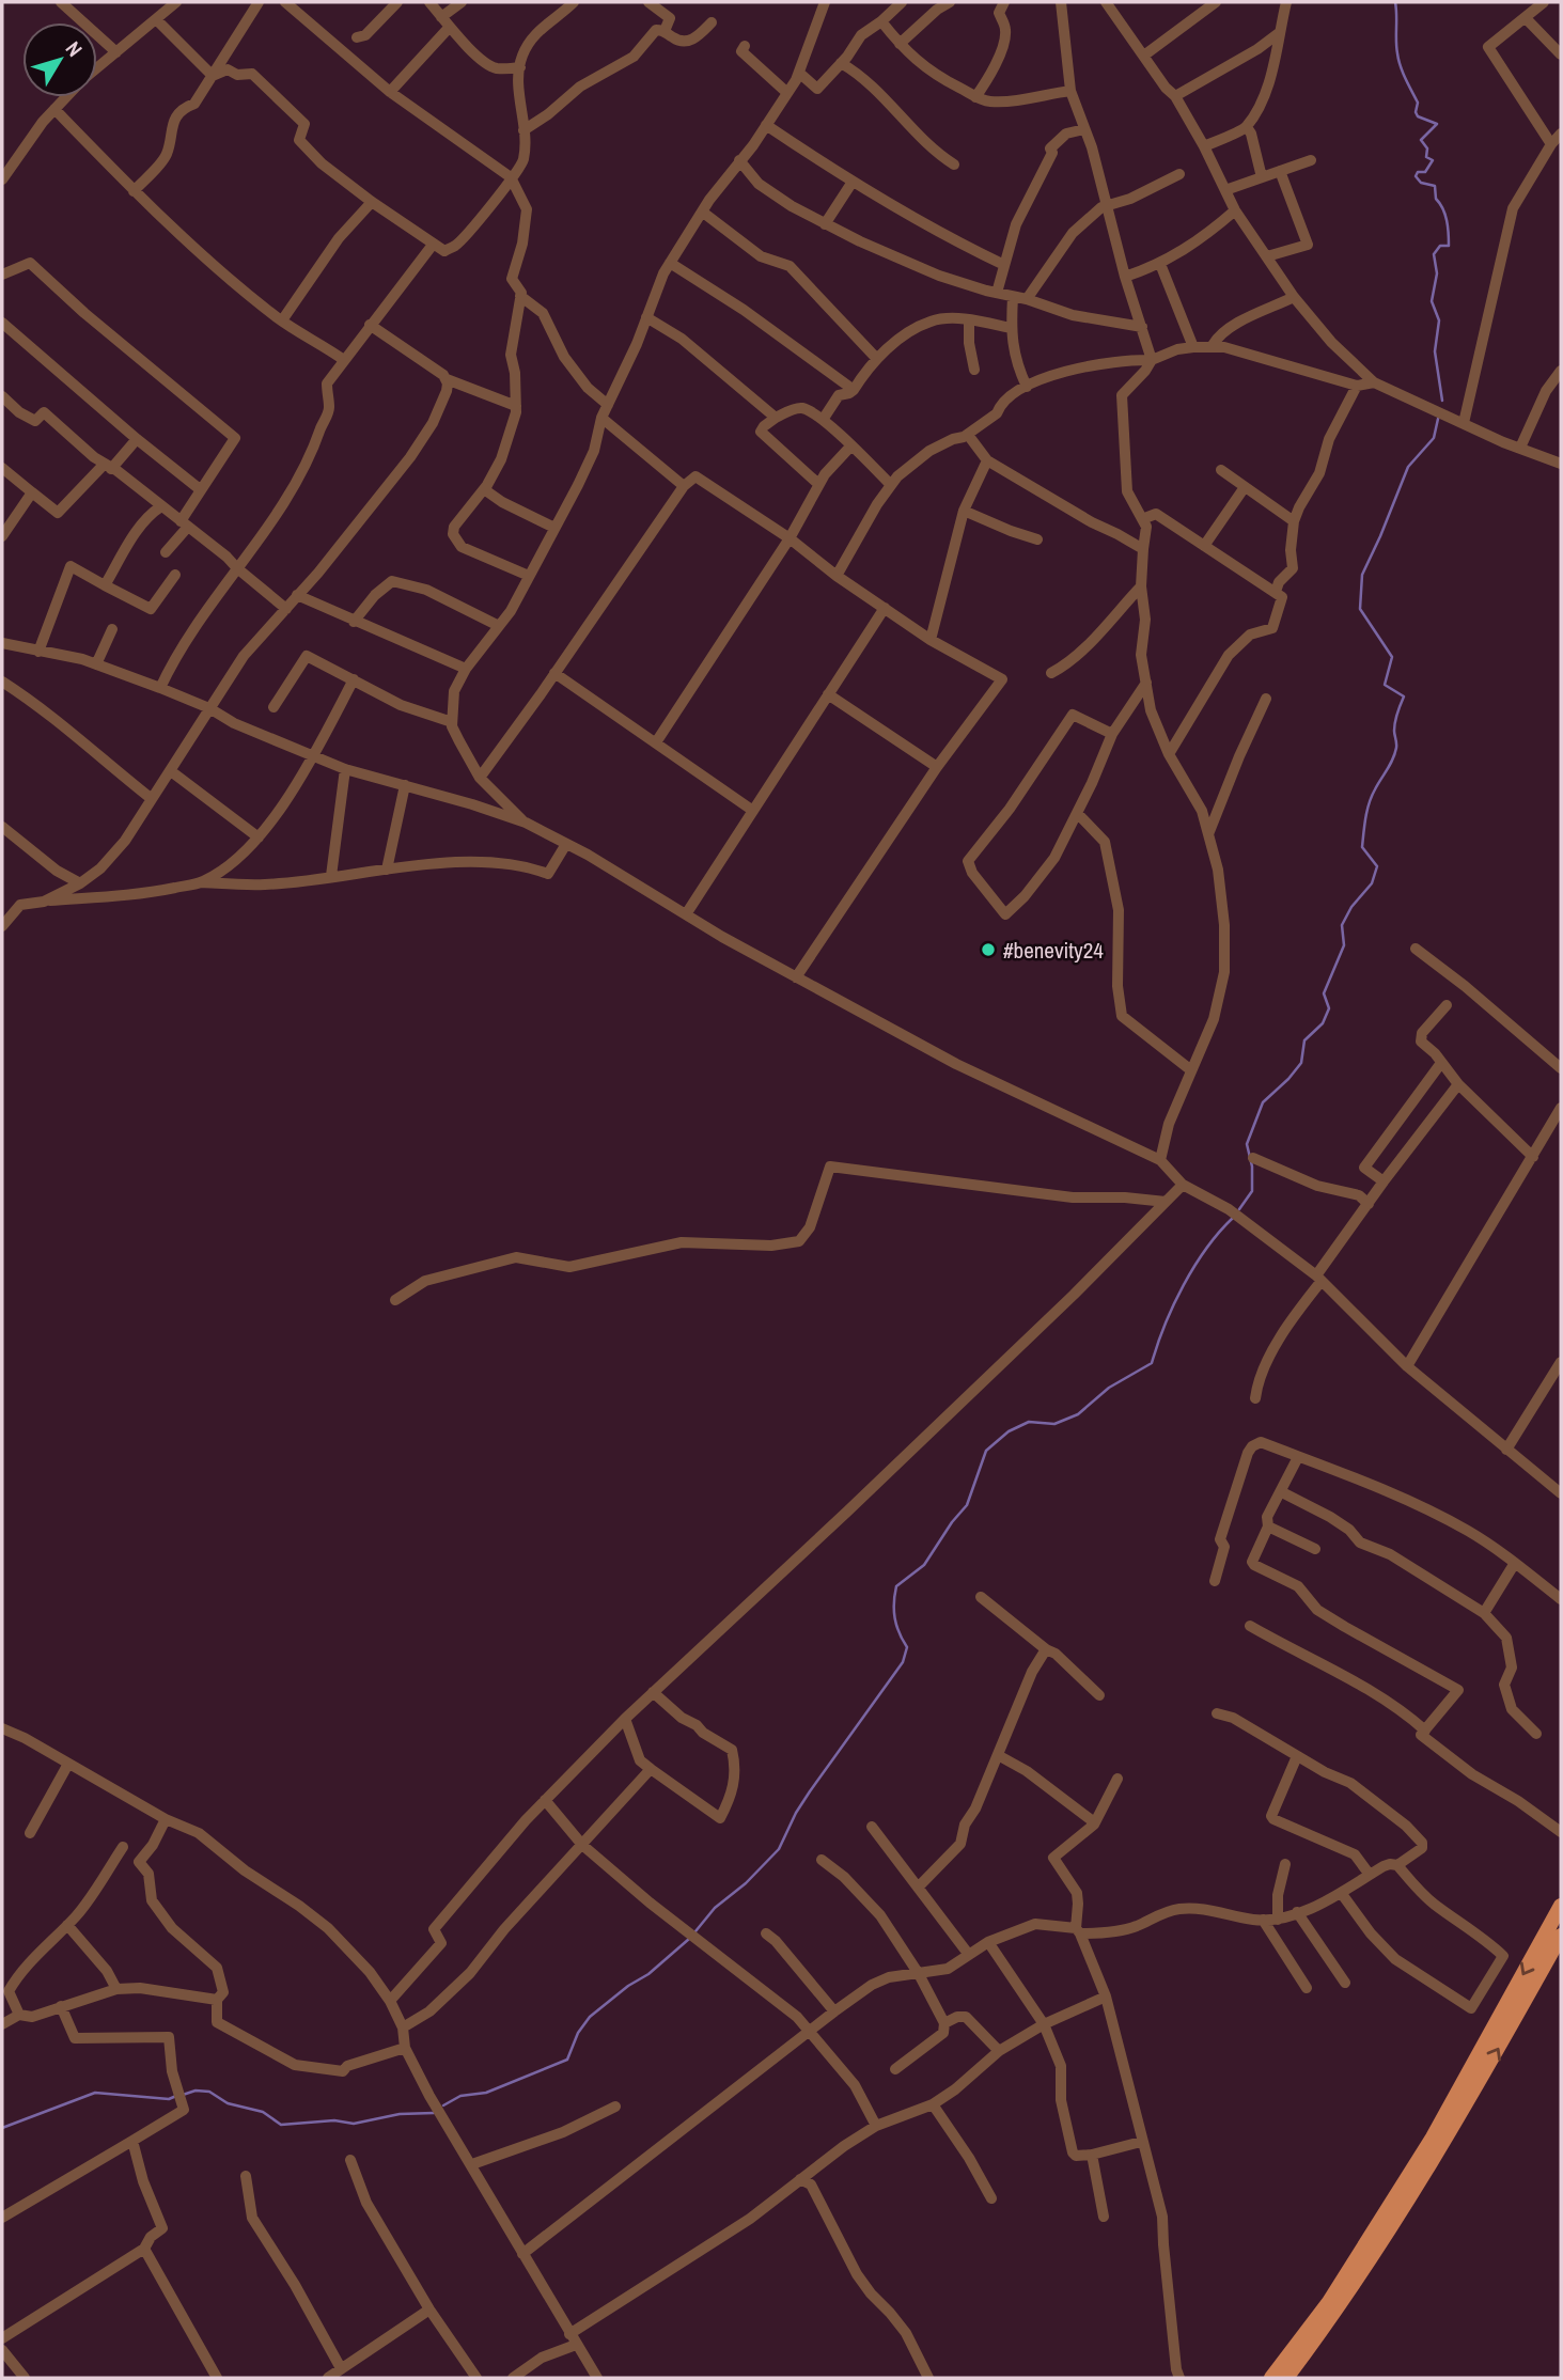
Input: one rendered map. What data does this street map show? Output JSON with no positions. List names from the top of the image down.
{
  "places": ["#benevity24"],
  "north": "top right"
}
